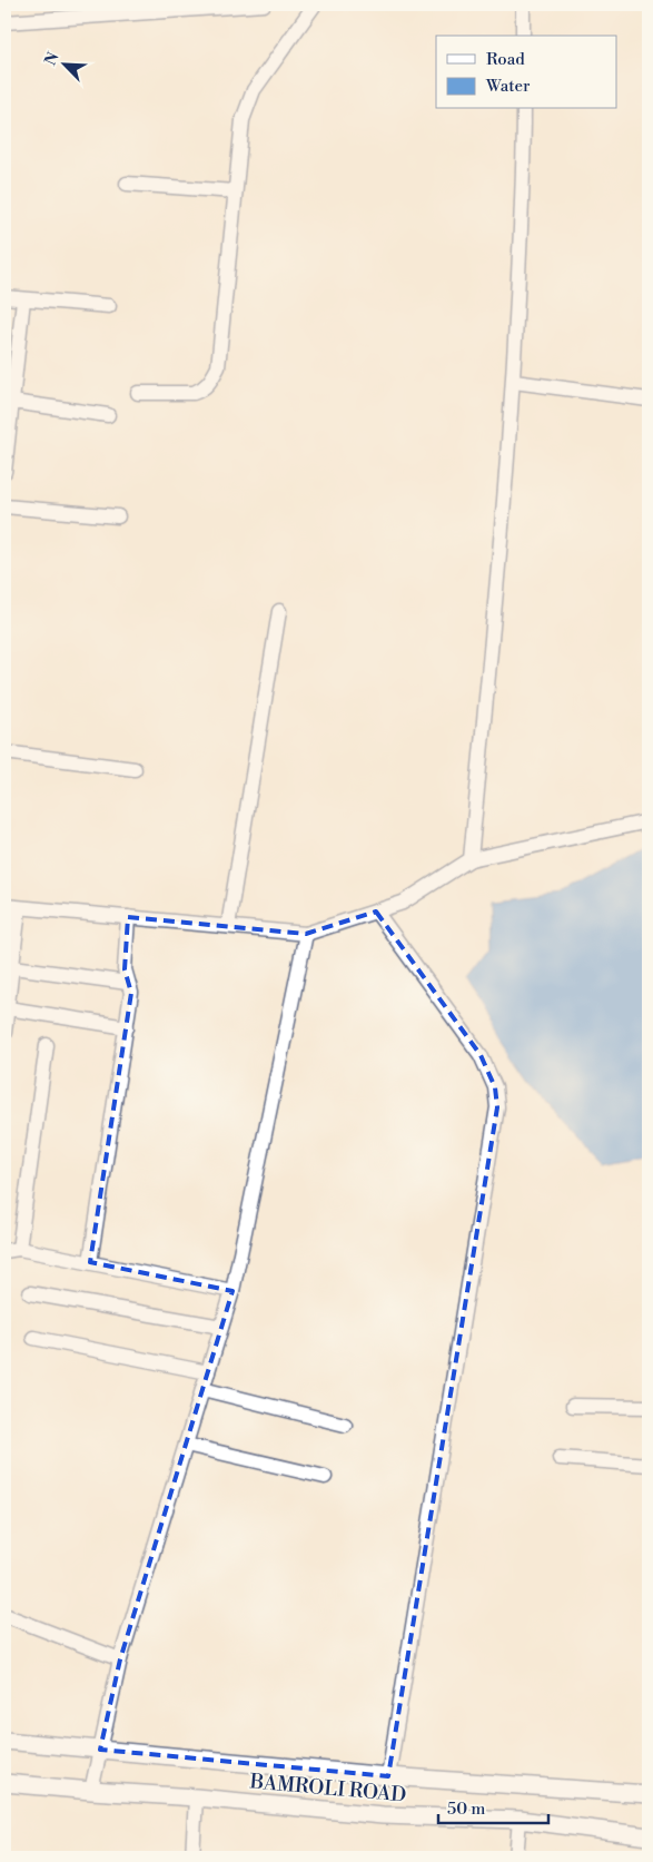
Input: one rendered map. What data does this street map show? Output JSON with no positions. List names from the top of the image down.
{
  "streets": {
    "street": ["BAMROLI ROAD"]
  },
  "legend": ["Road", "Water"],
  "scale_bar": "50 m",
  "north": "top left"
}
